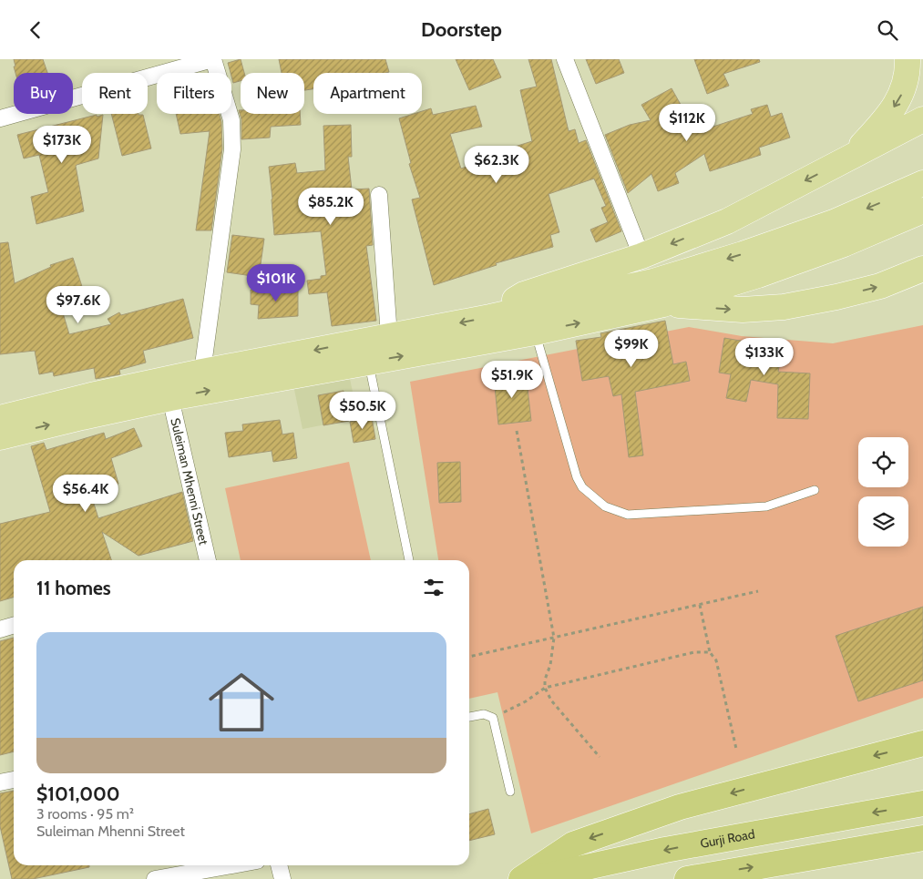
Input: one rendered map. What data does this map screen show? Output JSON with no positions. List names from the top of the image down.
{
  "streets": {
    "highway": ["Gurji Road"],
    "street": ["Suleiman Mhenni Street"]
  },
  "page": {
    "header": "Doorstep",
    "chip": [
      "Buy",
      "Rent",
      "Filters",
      "New",
      "Apartment"
    ],
    "price": [
      "$112K",
      "$173K",
      "$62.3K",
      "$85.2K",
      "$101K",
      "$97.6K",
      "$99K",
      "$133K",
      "$51.9K",
      "$50.5K",
      "$56.4K"
    ],
    "heading": "11 homes",
    "list": [
      {
        "name": "$101,000",
        "note": "3 rooms · 95 m² · Suleiman Mhenni Street"
      }
    ]
  }
}
